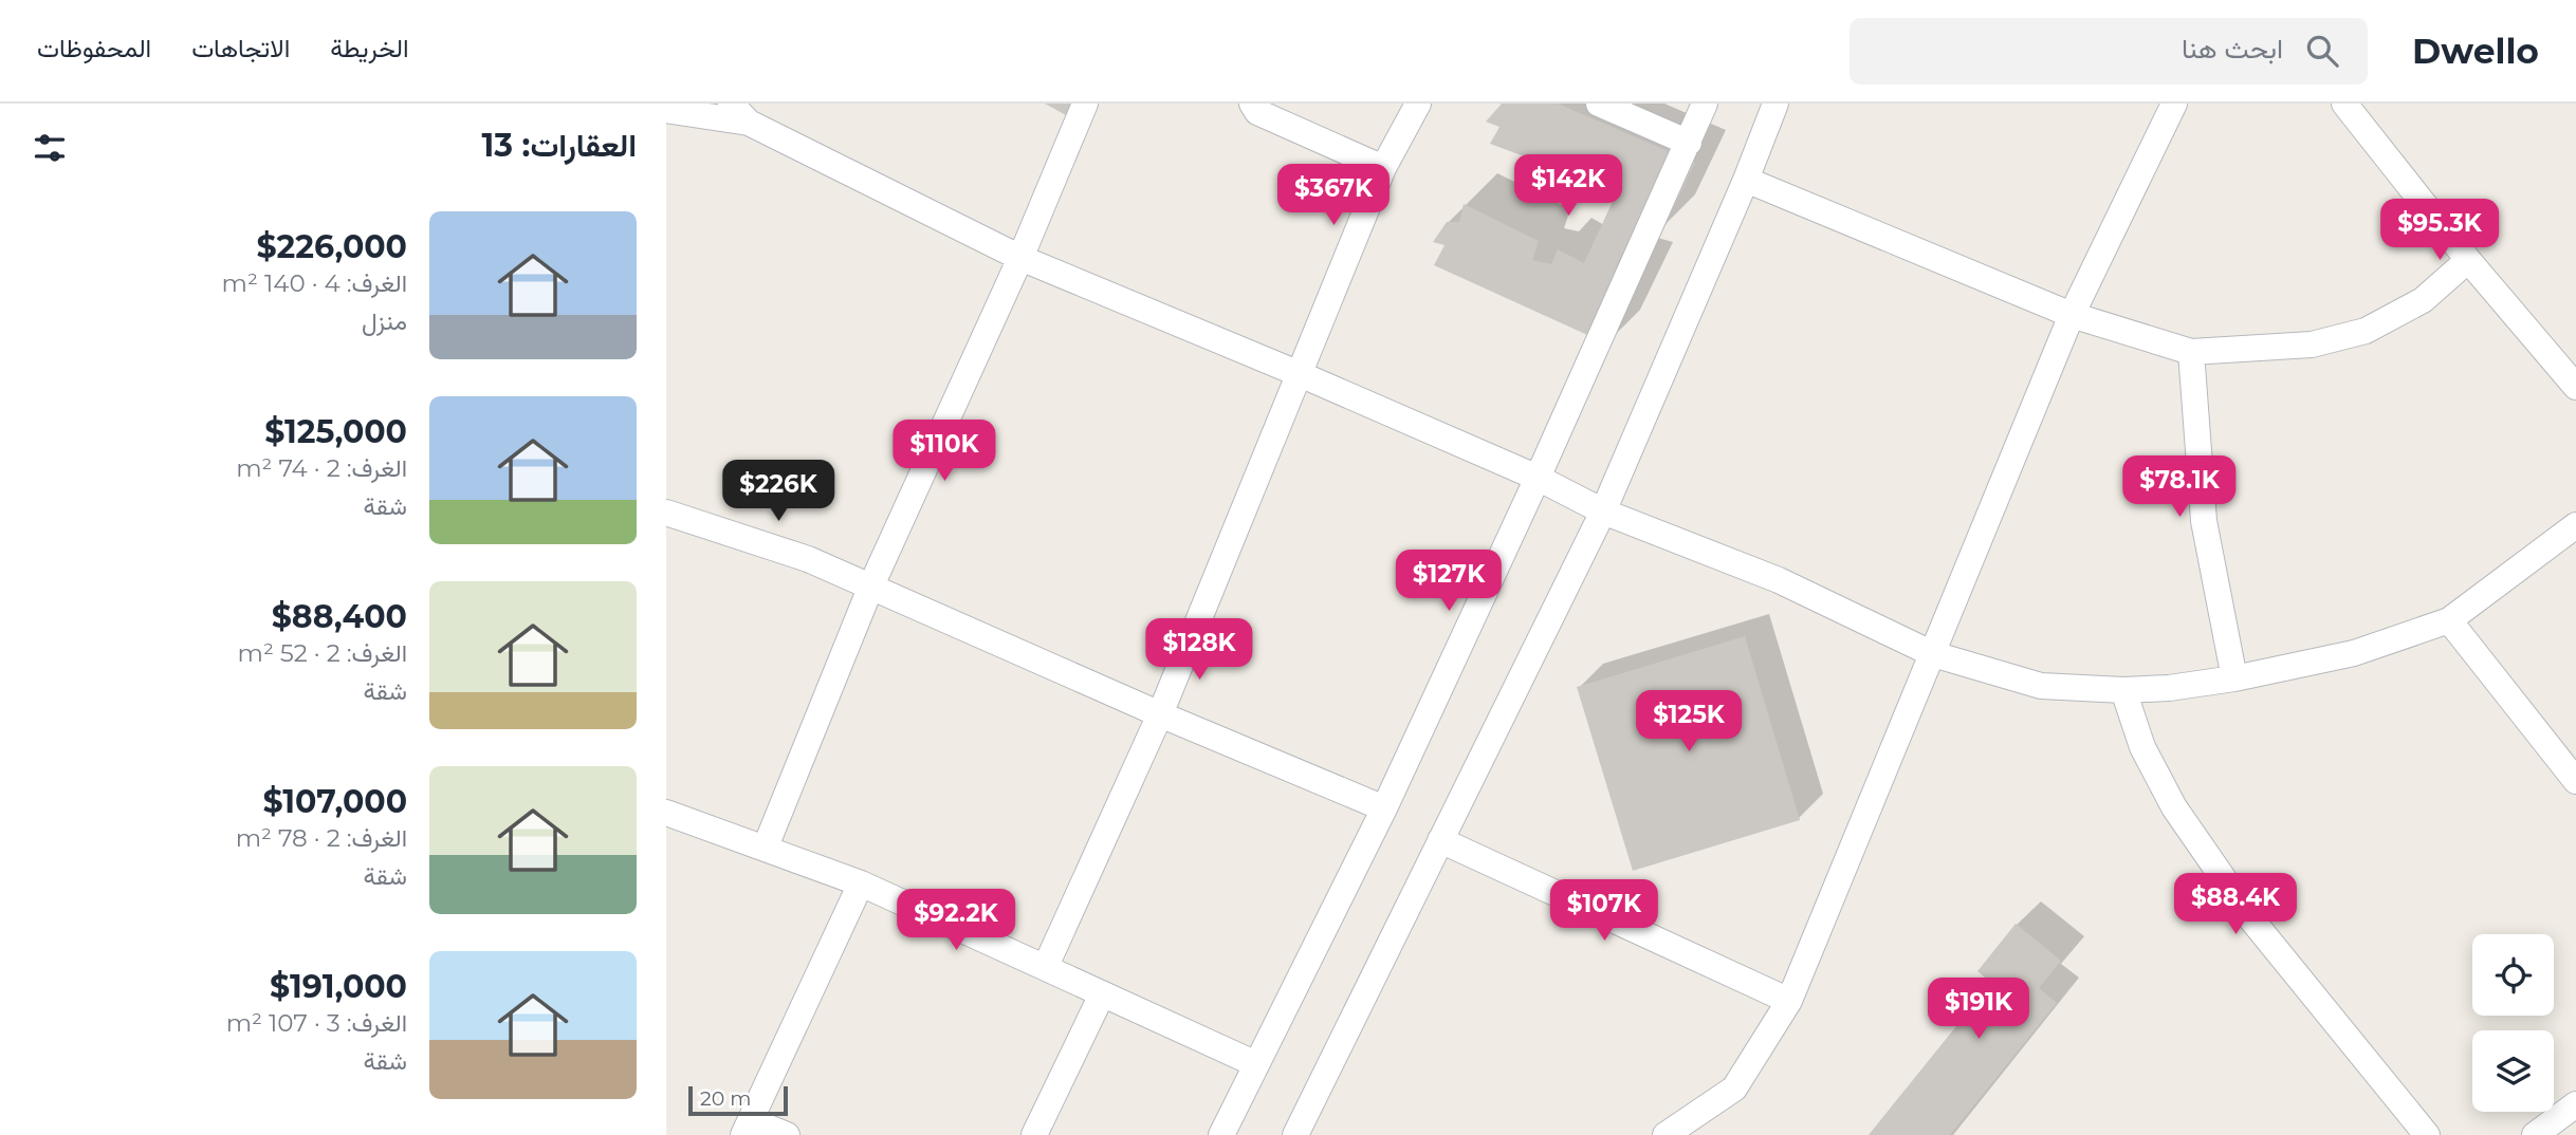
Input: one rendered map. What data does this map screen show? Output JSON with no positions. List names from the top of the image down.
{
  "scale_bar": "20 m",
  "page": {
    "header": "Dwello",
    "search": "ابحث هنا",
    "nav": ["الخريطة", "الاتجاهات", "المحفوظات"],
    "heading": "العقارات: 13",
    "price": [
      "$142K",
      "$367K",
      "$95.3K",
      "$110K",
      "$78.1K",
      "$226K",
      "$127K",
      "$128K",
      "$125K",
      "$88.4K",
      "$107K",
      "$92.2K",
      "$191K"
    ],
    "list": [
      {
        "name": "$226,000",
        "note": "الغرف: 4 · 140 m² · منزل"
      },
      {
        "name": "$125,000",
        "note": "الغرف: 2 · 74 m² · شقة"
      },
      {
        "name": "$88,400",
        "note": "الغرف: 2 · 52 m² · شقة"
      },
      {
        "name": "$107,000",
        "note": "الغرف: 2 · 78 m² · شقة"
      },
      {
        "name": "$191,000",
        "note": "الغرف: 3 · 107 m² · شقة"
      }
    ],
    "scale": "20 m"
  }
}
